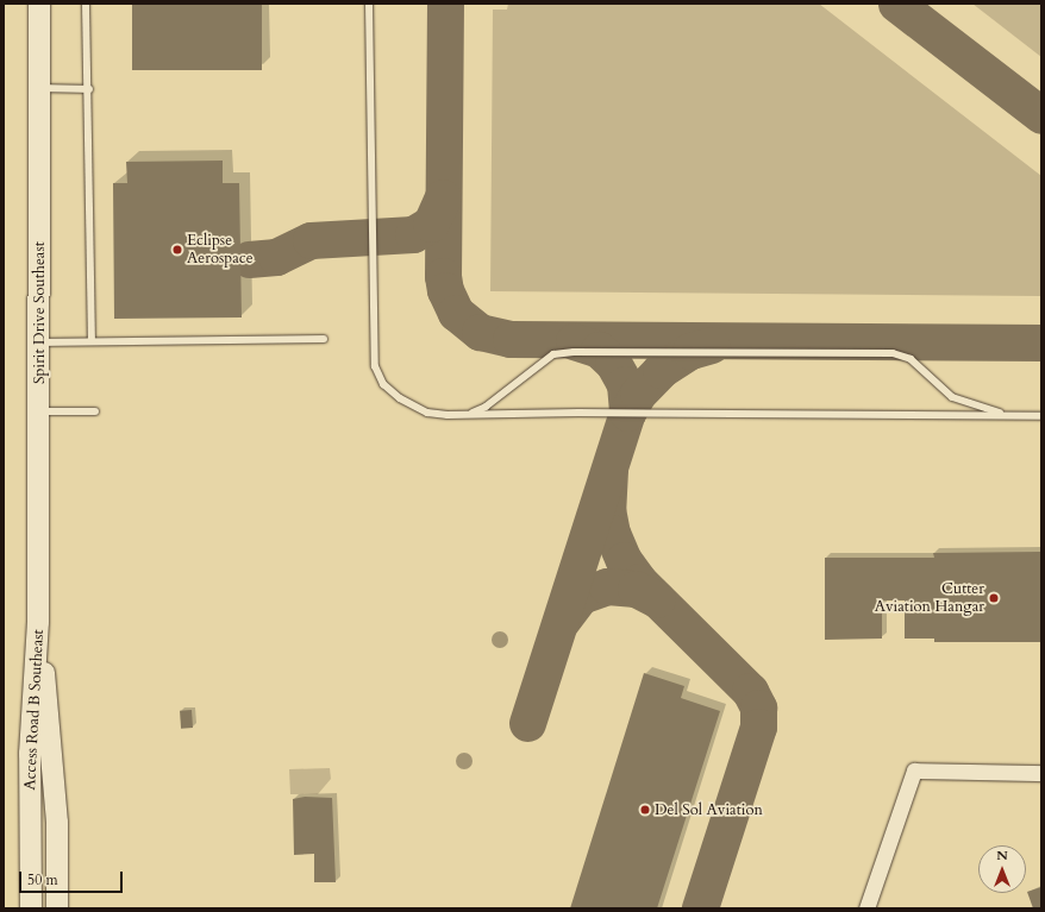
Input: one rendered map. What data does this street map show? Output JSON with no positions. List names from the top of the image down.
{
  "streets": {
    "street": ["Spirit Drive Southeast", "Access Road B Southeast"]
  },
  "crossings": [
    ["Spirit Drive Southeast", "Access Road B Southeast"]
  ],
  "places": ["Eclipse Aerospace", "Cutter Aviation Hangar", "Del Sol Aviation"],
  "scale_bar": "50 m",
  "north": "top"
}
